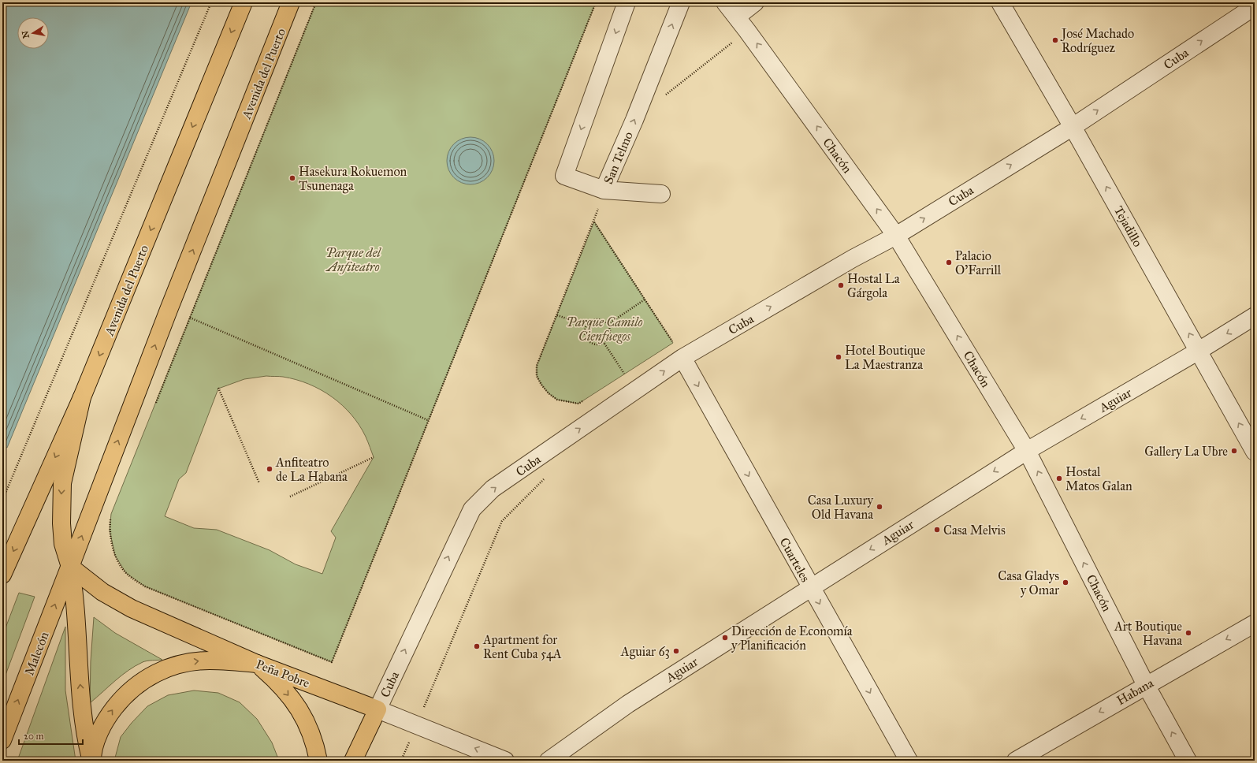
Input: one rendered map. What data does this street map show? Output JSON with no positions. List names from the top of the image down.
{
  "streets": {
    "main road": [
      "Cuba",
      "Avenida del Puerto",
      "Malecón",
      "Peña Pobre"
    ],
    "street": [
      "Chacón",
      "San Telmo",
      "Tejadillo",
      "Aguiar",
      "Cuarteles",
      "Habana"
    ]
  },
  "crossings": [
    ["Cuba", "Chacón"],
    ["Cuba", "Tejadillo"],
    ["Cuba", "Cuarteles"],
    ["Cuba", "Peña Pobre"],
    ["Avenida del Puerto", "Malecón"],
    ["Avenida del Puerto", "Peña Pobre"],
    ["Chacón", "Aguiar"],
    ["Chacón", "Habana"],
    ["Tejadillo", "Aguiar"],
    ["Aguiar", "Cuarteles"],
    ["Malecón", "Peña Pobre"]
  ],
  "one_way": [
    "Cuba",
    "Chacón",
    "Tejadillo",
    "Aguiar",
    "Cuarteles",
    "Malecón",
    "Habana"
  ],
  "parks": ["Parque del Anfiteatro", "Parque Camilo Cienfuegos"],
  "places": [
    "José Machado Rodríguez",
    "Hasekura Rokuemon Tsunenaga",
    "Palacio O'Farrill",
    "Hostal La Gárgola",
    "Hotel Boutique La Maestranza",
    "Gallery La Ubre",
    "Anfiteatro de La Habana",
    "Hostal Matos Galan",
    "Casa Luxury Old Havana",
    "Casa Melvis",
    "Casa Gladys y Omar",
    "Art Boutique Havana",
    "Dirección de Economía y Planificación",
    "Apartment for Rent Cuba 54A",
    "Aguiar 63"
  ],
  "scale_bar": "20 m",
  "north": "left"
}
